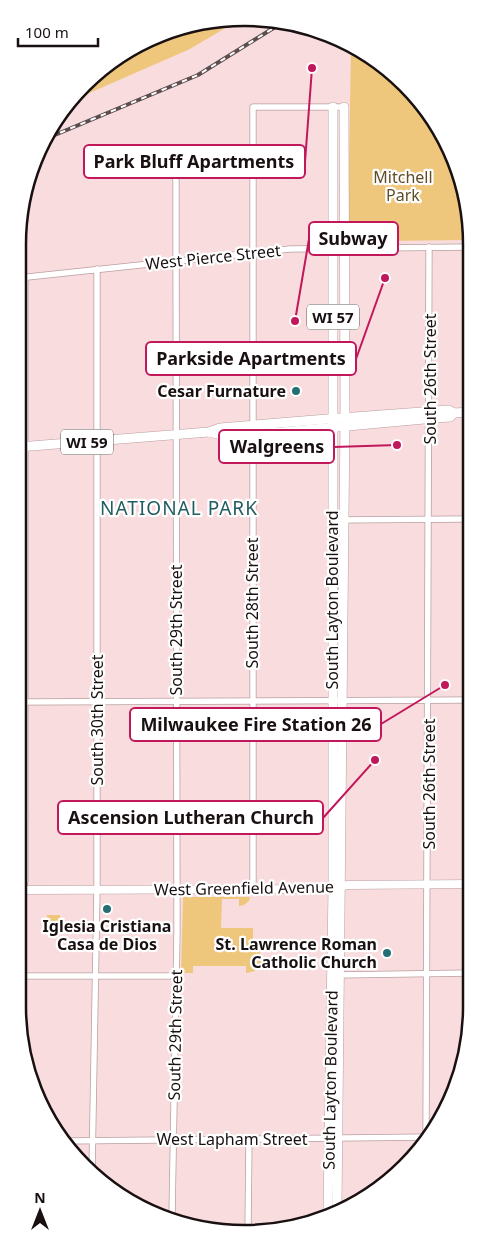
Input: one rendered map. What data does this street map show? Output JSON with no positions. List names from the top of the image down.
{
  "streets": {
    "main road": [
      "WI 57",
      "WI 59",
      "South Layton Boulevard",
      "West Greenfield Avenue"
    ],
    "street": [
      "West Pierce Street",
      "South 26th Street",
      "South 28th Street",
      "South 29th Street",
      "South 30th Street",
      "West Lapham Street"
    ]
  },
  "crossings": [
    ["West Pierce Street", "South 26th Street"],
    ["West Pierce Street", "South Layton Boulevard"],
    ["West Pierce Street", "South 28th Street"],
    ["West Pierce Street", "South 29th Street"],
    ["West Pierce Street", "South 30th Street"],
    ["South 26th Street", "WI 59"],
    ["South 26th Street", "West Greenfield Avenue"],
    ["WI 59", "South Layton Boulevard"],
    ["WI 59", "South 28th Street"],
    ["WI 59", "South 29th Street"],
    ["WI 59", "South 30th Street"],
    ["South Layton Boulevard", "South 28th Street"],
    ["South Layton Boulevard", "West Greenfield Avenue"],
    ["South Layton Boulevard", "West Lapham Street"],
    ["South 28th Street", "West Greenfield Avenue"],
    ["South 29th Street", "West Greenfield Avenue"],
    ["South 29th Street", "West Lapham Street"],
    ["South 30th Street", "West Greenfield Avenue"],
    ["South 30th Street", "West Lapham Street"]
  ],
  "districts": ["NATIONAL PARK"],
  "parks": ["Mitchell Park"],
  "places": [
    "Park Bluff Apartments",
    "Parkside Apartments",
    "Subway",
    "Cesar Furnature",
    "Walgreens",
    "Milwaukee Fire Station 26",
    "Ascension Lutheran Church",
    "Iglesia Cristiana Casa de Dios",
    "St. Lawrence Roman Catholic Church"
  ],
  "scale_bar": "100 m",
  "north": "top"
}
